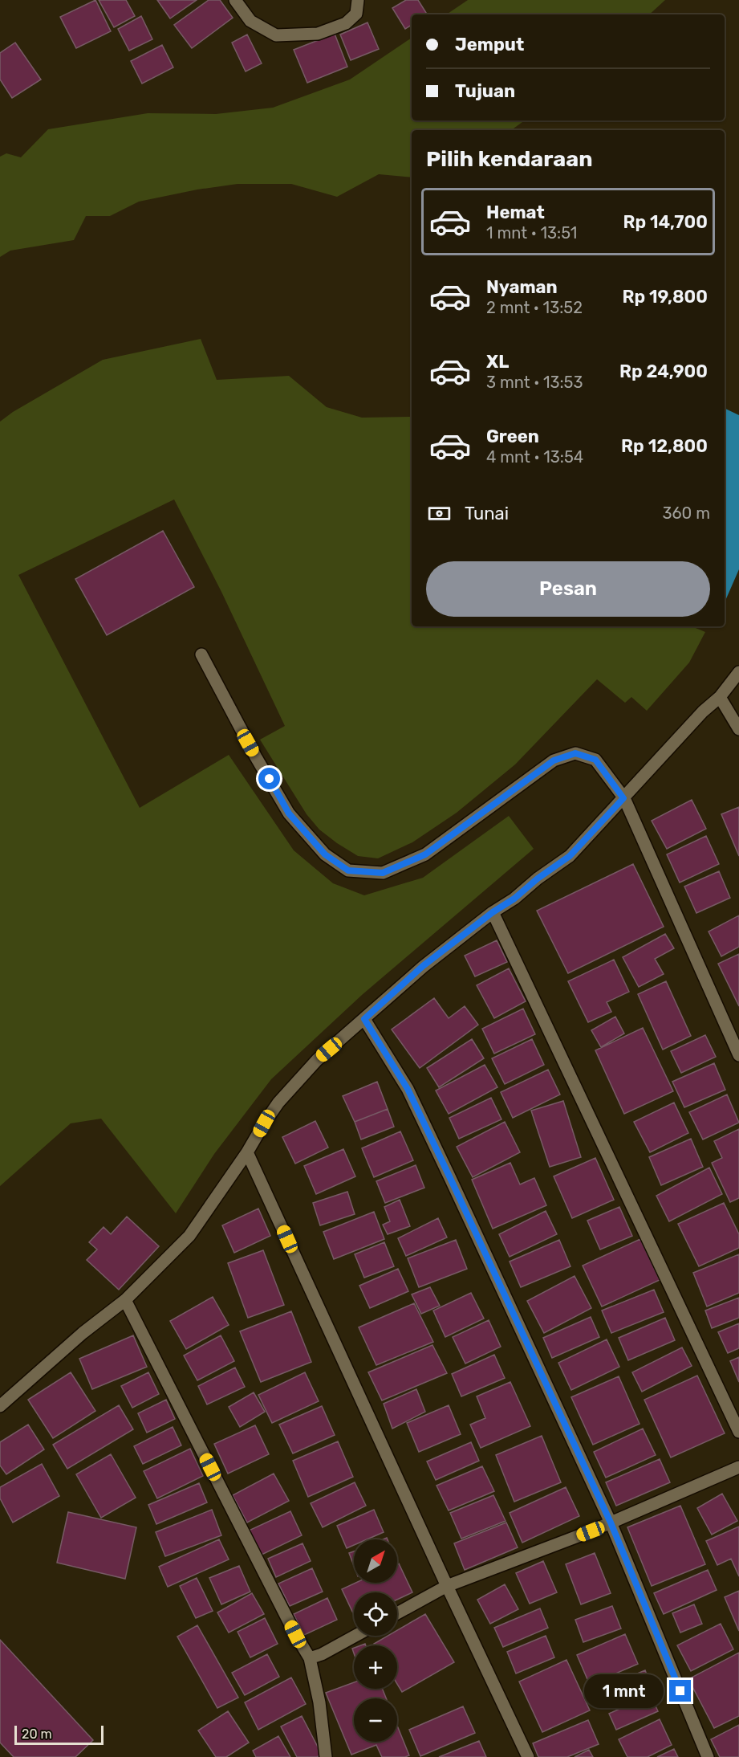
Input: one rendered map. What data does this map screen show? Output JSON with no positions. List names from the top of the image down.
{
  "scale_bar": "20 m",
  "north": "top right",
  "page": {
    "banner": ["Jemput", "Tujuan"],
    "heading": "Pilih kendaraan",
    "list": [
      {
        "name": "Hemat",
        "note": "1 mnt · 13:51",
        "value": "Rp 14,700"
      },
      {
        "name": "Nyaman",
        "note": "2 mnt · 13:52",
        "value": "Rp 19,800"
      },
      {
        "name": "XL",
        "note": "3 mnt · 13:53",
        "value": "Rp 24,900"
      },
      {
        "name": "Green",
        "note": "4 mnt · 13:54",
        "value": "Rp 12,800"
      }
    ],
    "pay": ["Tunai", "360 m"],
    "buttons": "Pesan",
    "map_buttons": ["+", "−"],
    "bubble": "1 mnt",
    "scale": "20 m"
  }
}
